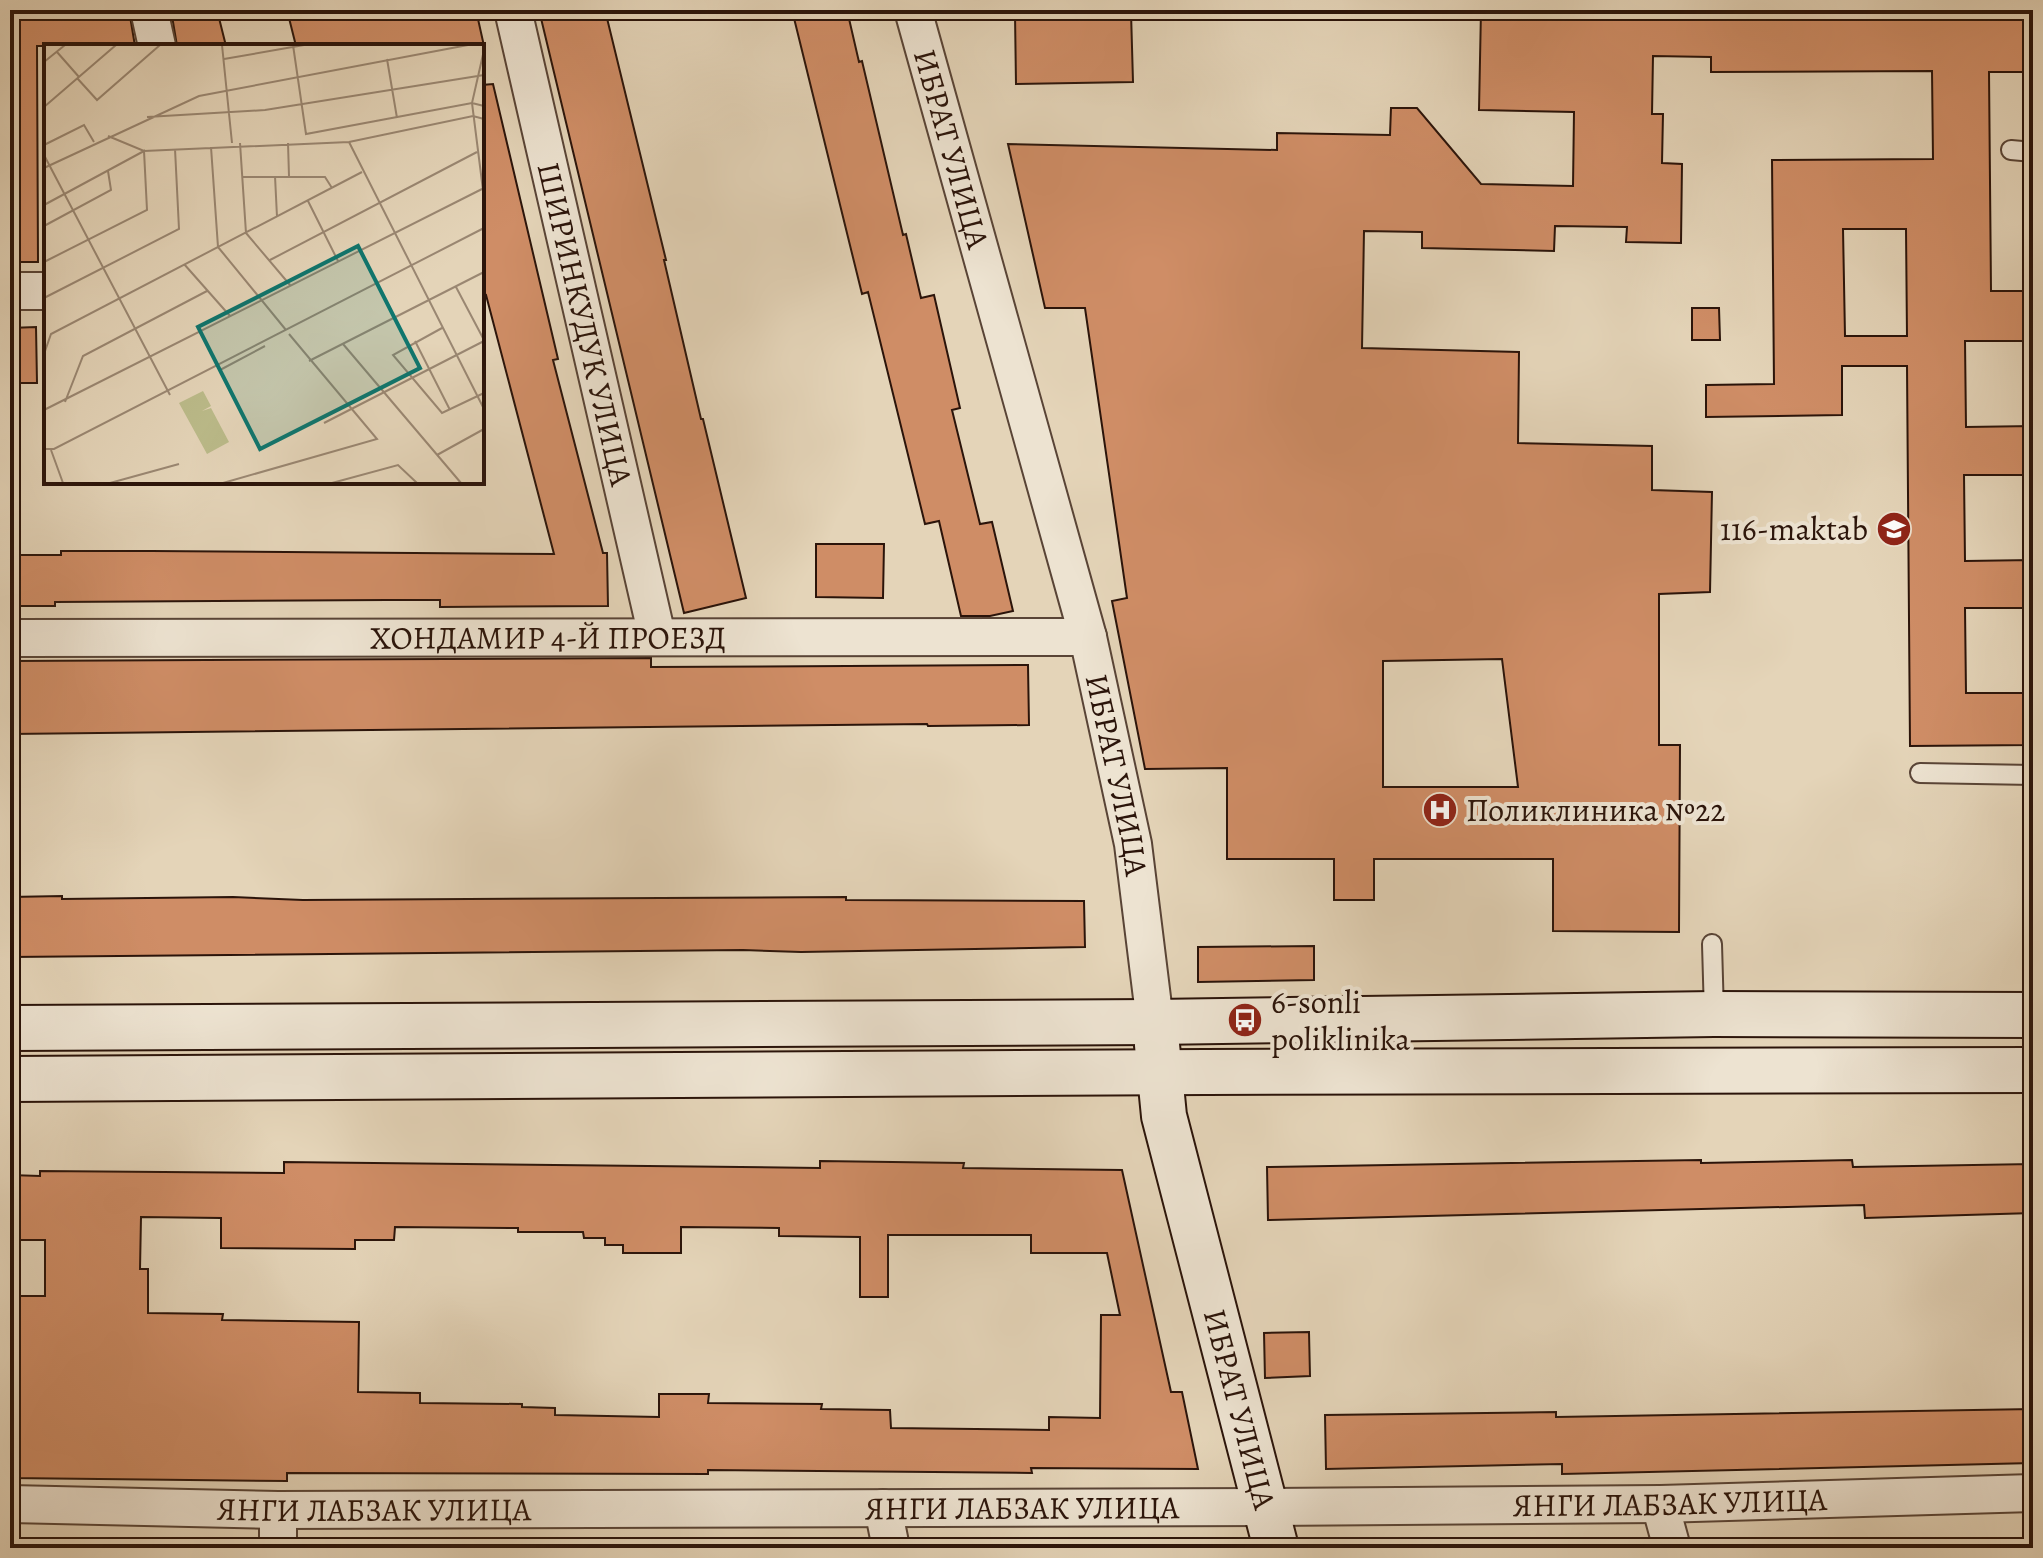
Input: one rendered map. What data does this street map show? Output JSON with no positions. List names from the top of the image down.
{
  "streets": {
    "main road": ["ИБРАТ УЛИЦА"],
    "street": ["ШИРИНКУДУК УЛИЦА", "ХОНДАМИР 4-Й ПРОЕЗД", "ЯНГИ ЛАБЗАК УЛИЦА"]
  },
  "crossings": [
    ["ИБРАТ УЛИЦА", "ХОНДАМИР 4-Й ПРОЕЗД"],
    ["ИБРАТ УЛИЦА", "ЯНГИ ЛАБЗАК УЛИЦА"],
    ["ШИРИНКУДУК УЛИЦА", "ХОНДАМИР 4-Й ПРОЕЗД"]
  ],
  "places": {
    "school or university": ["116-maktab"],
    "hospital": ["Поликлиника №22"],
    "bus stop": ["6-sonli poliklinika"]
  }
}
